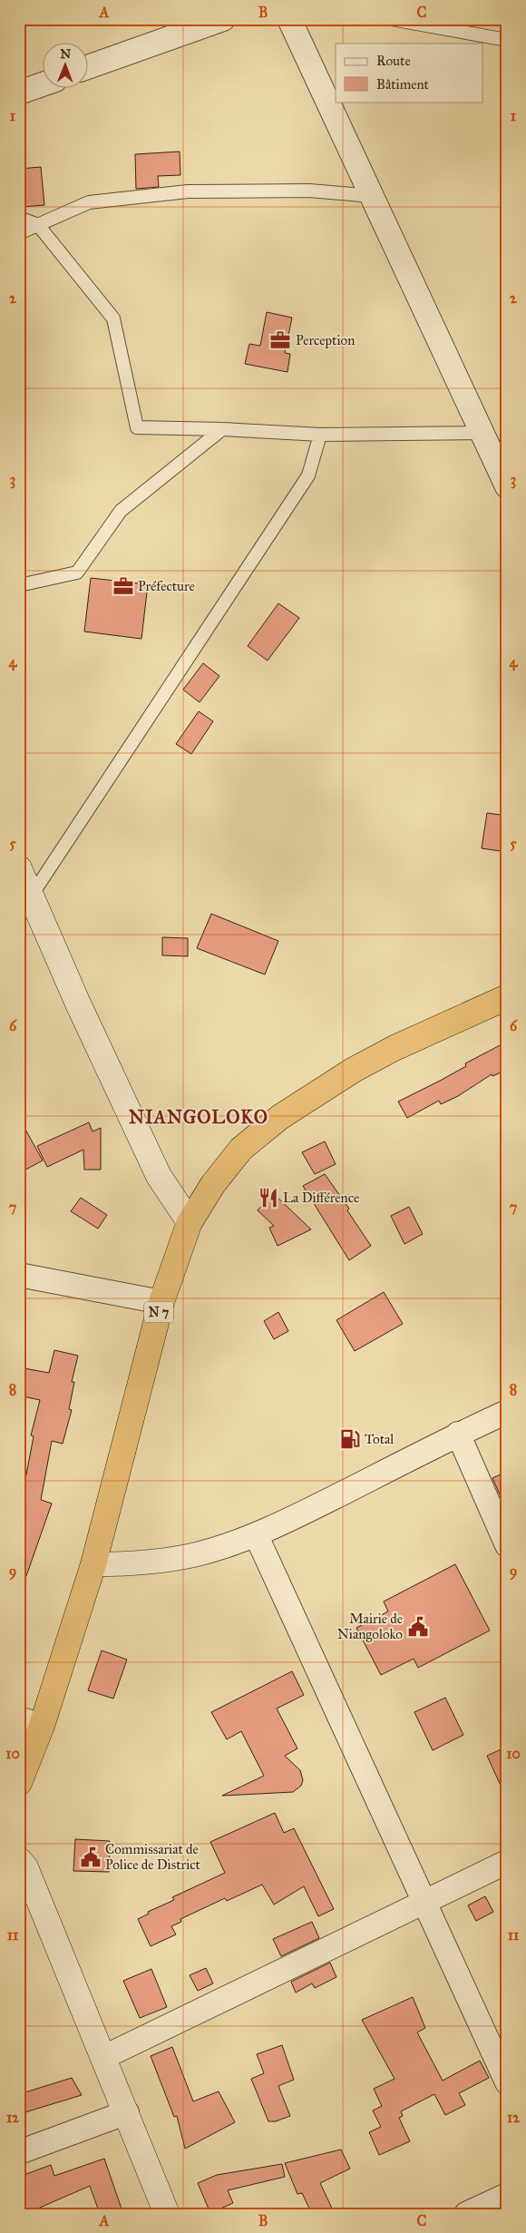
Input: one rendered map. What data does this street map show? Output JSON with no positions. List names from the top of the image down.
{
  "streets": {
    "highway": ["N 7"]
  },
  "districts": ["NIANGOLOKO"],
  "places": {
    "office": ["Perception", "Préfecture"],
    "restaurant": ["La Différence"],
    "fuel station": ["Total"],
    "public building": ["Mairie de Niangoloko", "Commissariat de Police de District"]
  },
  "legend": ["Route", "Bâtiment"],
  "north": "top",
  "grid": {
    "columns": ["A", "B", "C"],
    "rows": [
      "1",
      "2",
      "3",
      "4",
      "5",
      "6",
      "7",
      "8",
      "9",
      "10",
      "11",
      "12"
    ]
  }
}
